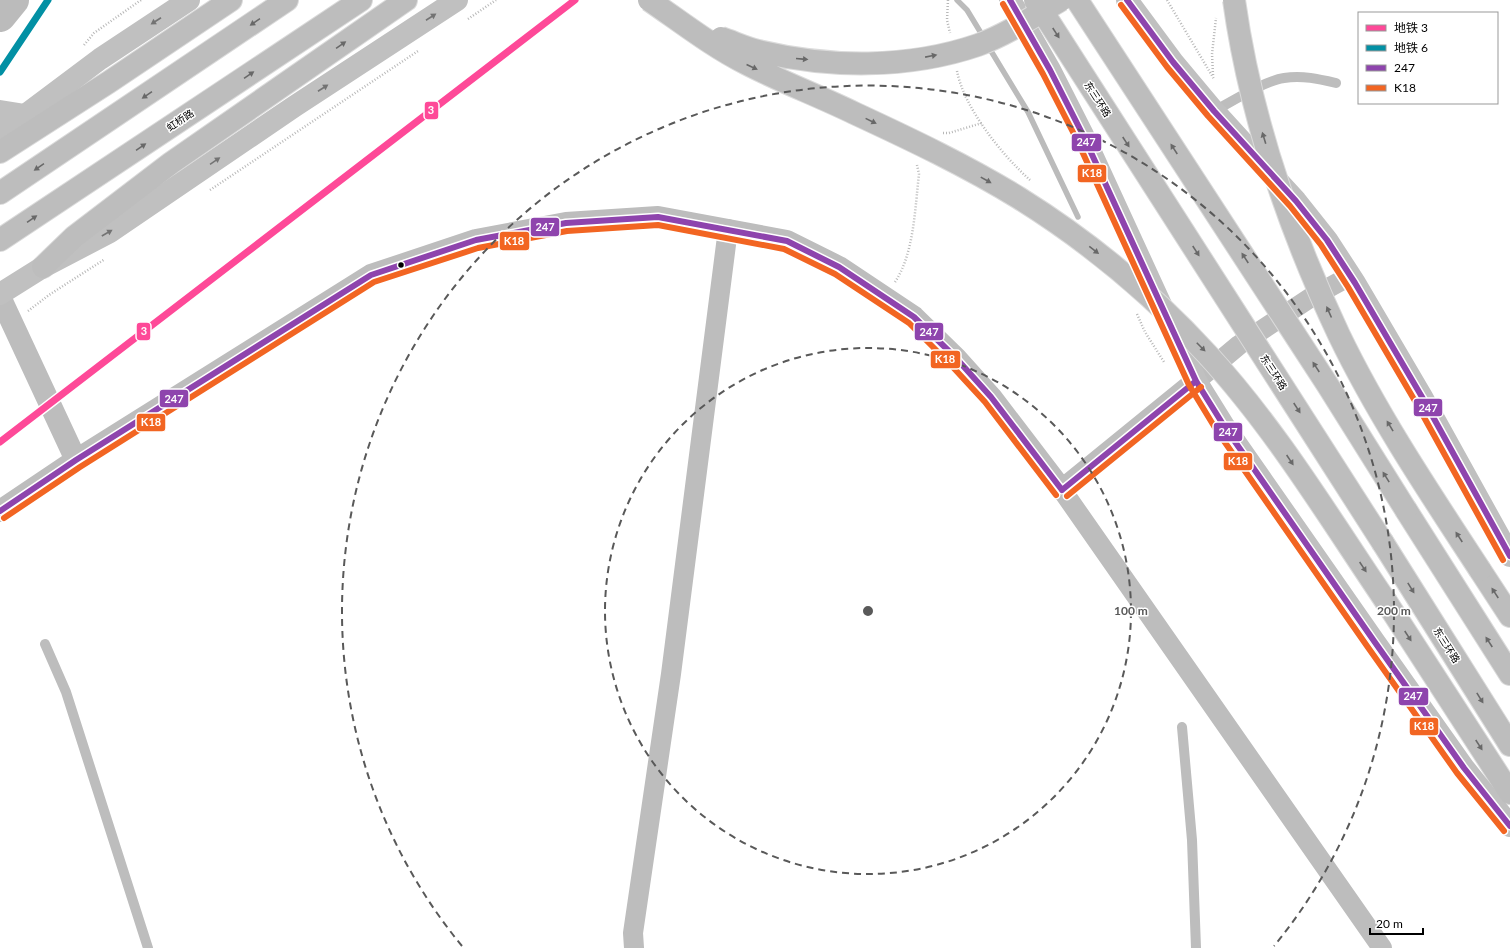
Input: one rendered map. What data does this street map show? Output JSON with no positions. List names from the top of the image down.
{
  "streets": {
    "main road": ["东三环路", "虹桥路"]
  },
  "lines": [
    "metro line 3",
    "metro line 6",
    "transit line 247",
    "transit line K18"
  ],
  "legend": [
    "地铁 3",
    "地铁 6",
    "247",
    "K18"
  ],
  "scale_bar": "20 m",
  "rings": ["100 m", "200 m"]
}
